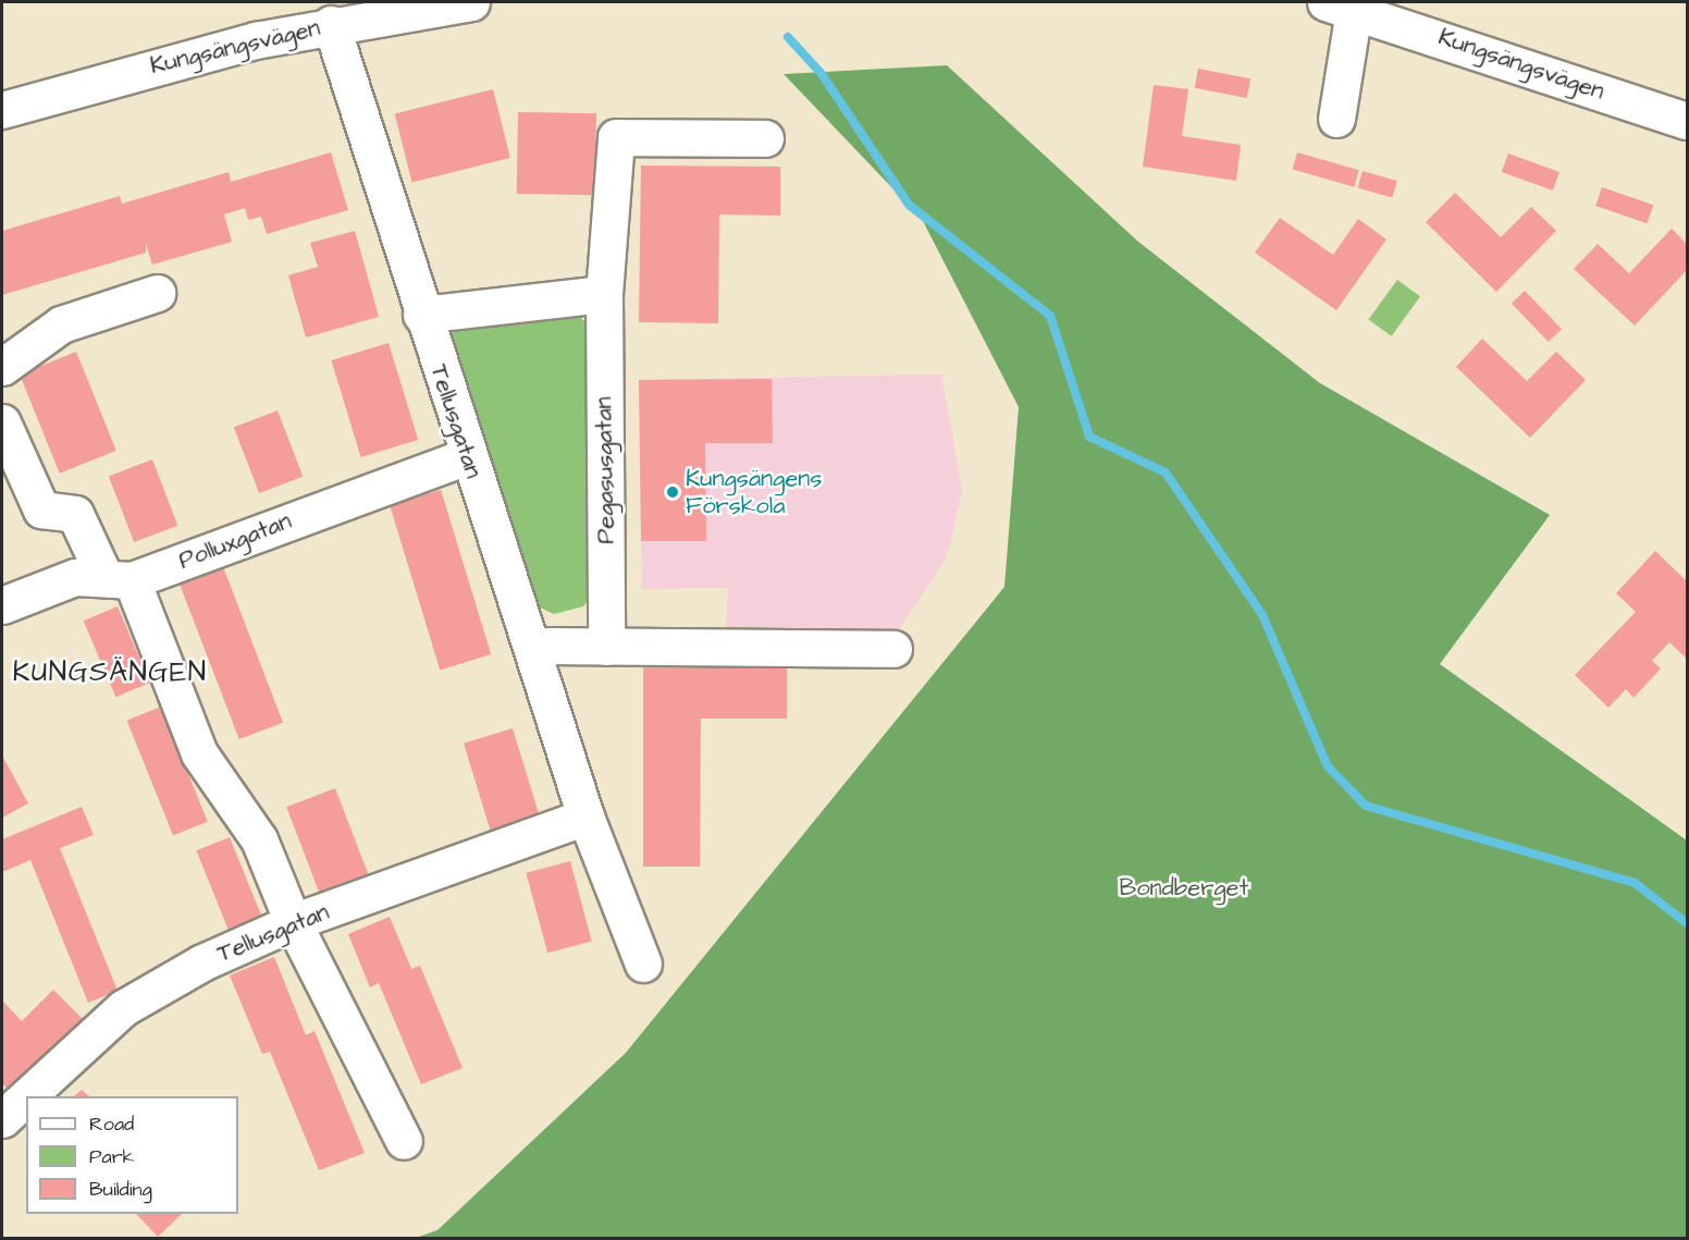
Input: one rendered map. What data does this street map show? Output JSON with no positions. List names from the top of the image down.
{
  "streets": {
    "street": [
      "Kungsängsvägen",
      "Tellusgatan",
      "Pegasusgatan",
      "Polluxgatan"
    ]
  },
  "crossings": [
    ["Kungsängsvägen", "Tellusgatan"],
    ["Tellusgatan", "Polluxgatan"]
  ],
  "districts": ["KUNGSÄNGEN"],
  "parks": ["Bondberget"],
  "places": ["Kungsängens Förskola"],
  "legend": ["Road", "Park", "Building"]
}
